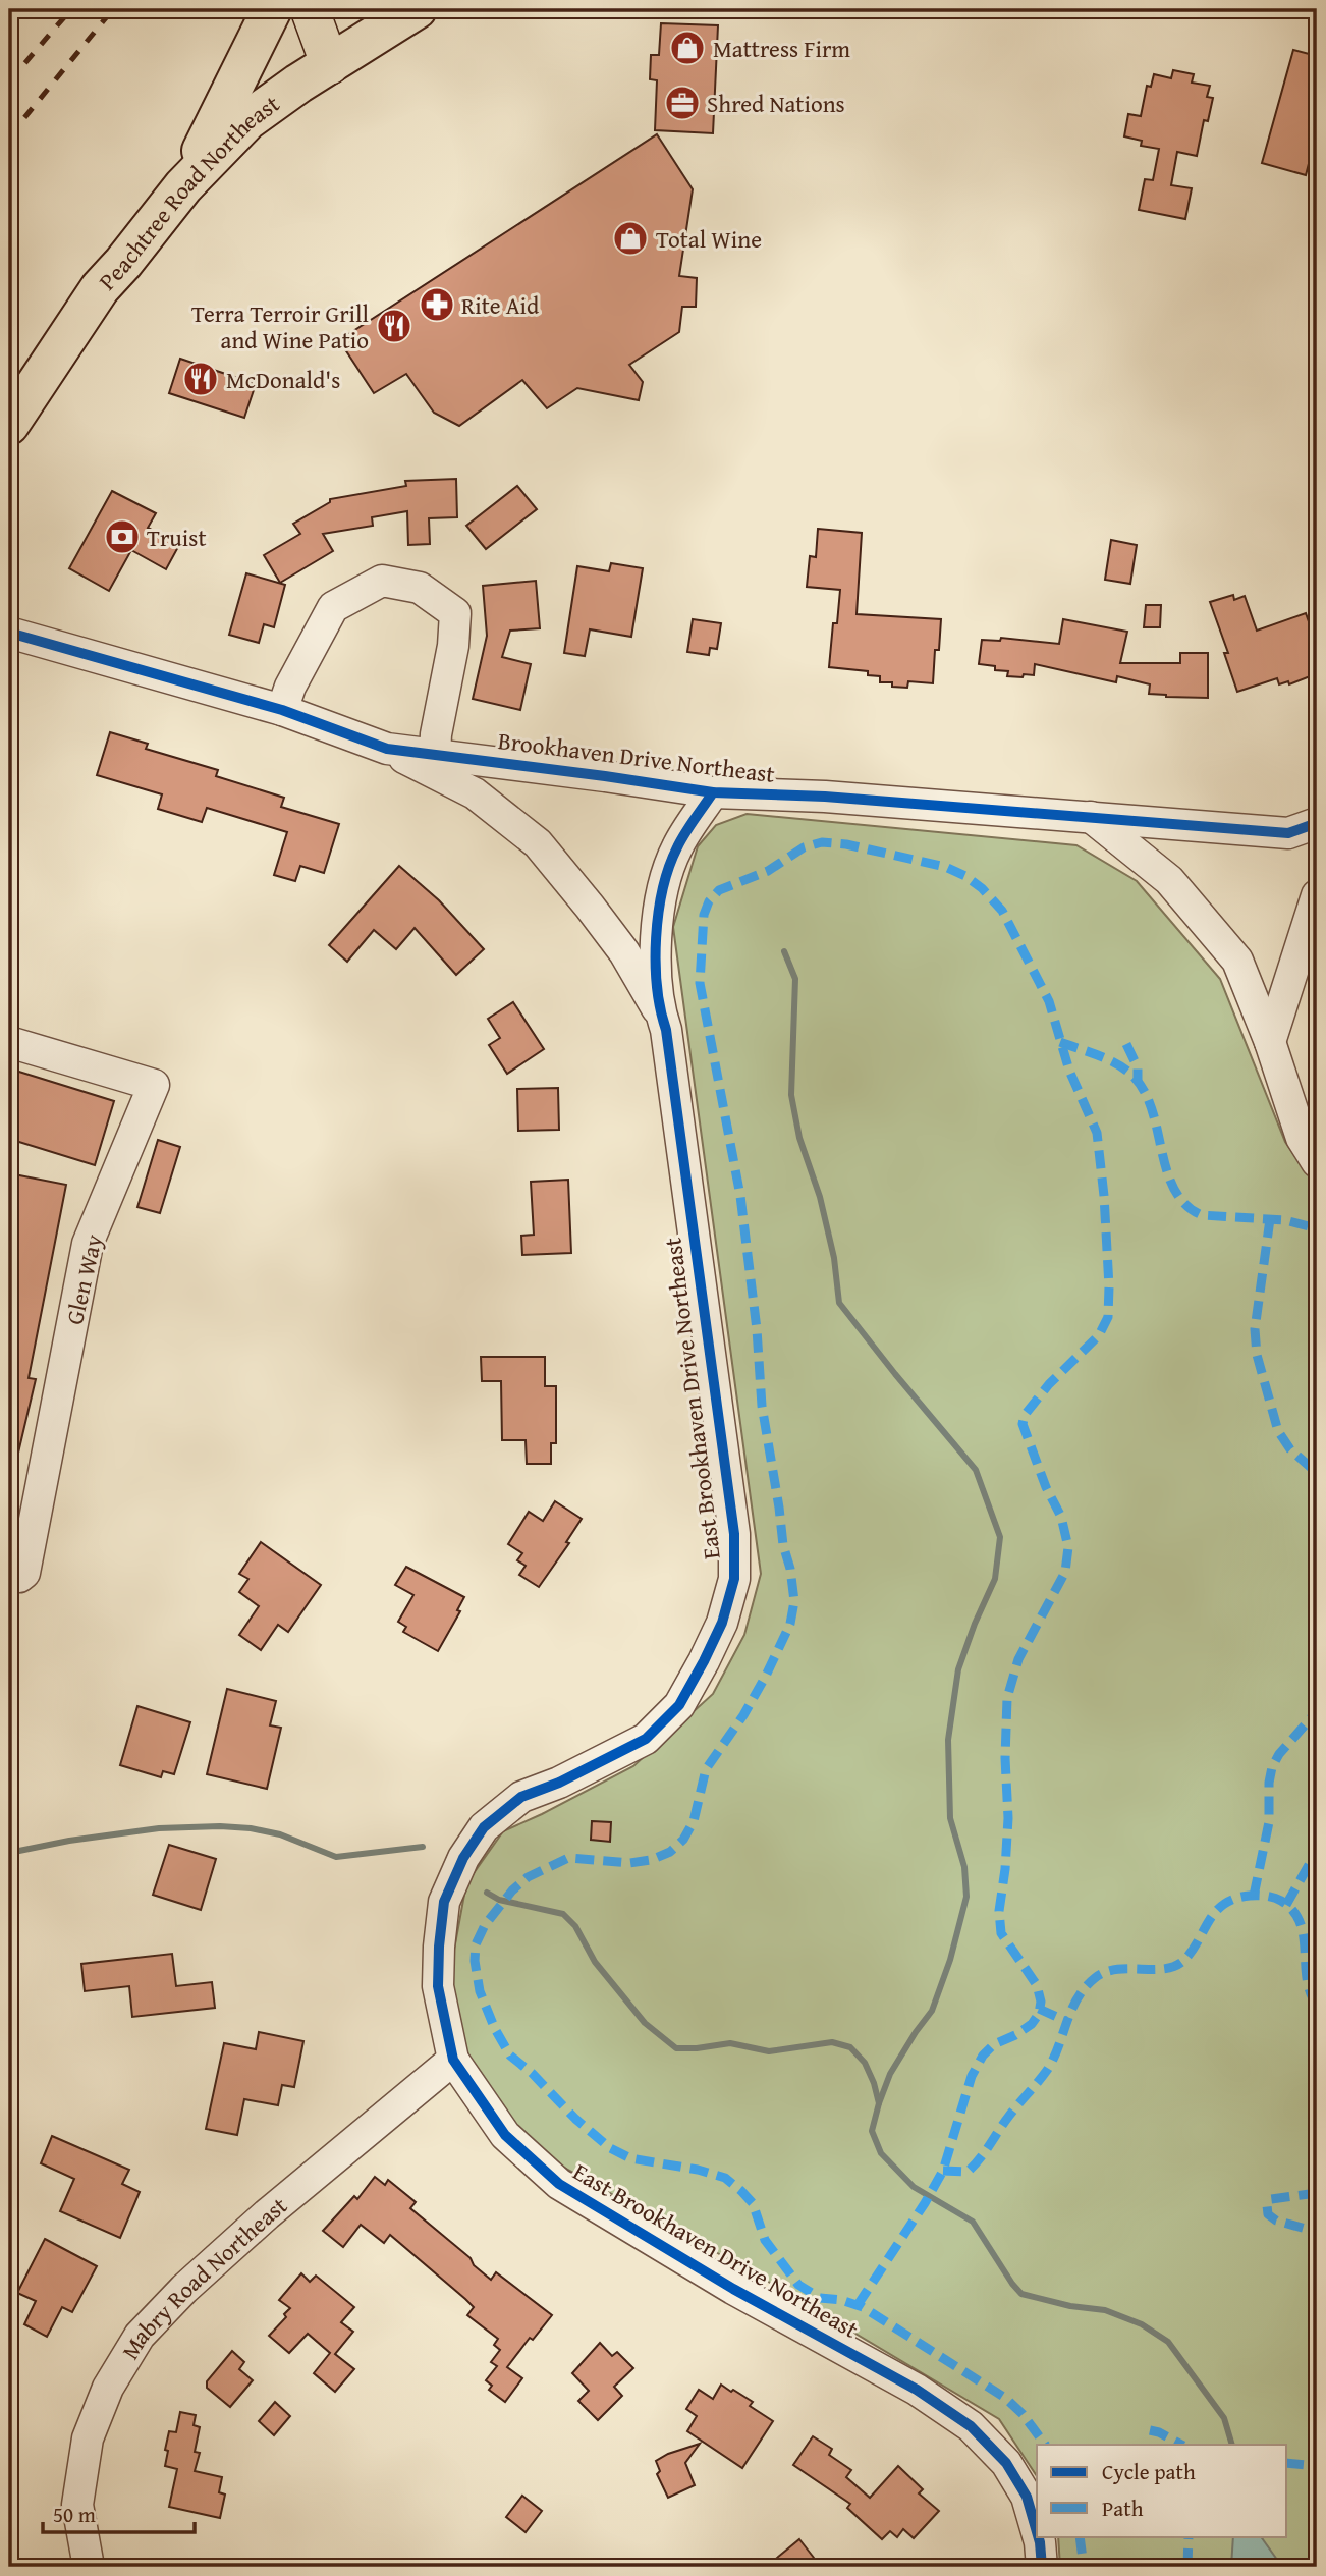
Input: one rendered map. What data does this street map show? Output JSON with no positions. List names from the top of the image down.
{
  "streets": {
    "highway": ["Peachtree Road Northeast"],
    "street": [
      "Brookhaven Drive Northeast",
      "Glen Way",
      "East Brookhaven Drive Northeast",
      "Mabry Road Northeast"
    ]
  },
  "crossings": [
    ["Brookhaven Drive Northeast", "East Brookhaven Drive Northeast"],
    ["East Brookhaven Drive Northeast", "Mabry Road Northeast"]
  ],
  "places": {
    "shop": ["Mattress Firm", "Total Wine"],
    "office": ["Shred Nations"],
    "pharmacy": ["Rite Aid"],
    "restaurant": ["Terra Terroir Grill and Wine Patio", "McDonald's"],
    "bank": ["Truist"]
  },
  "legend": ["Cycle path", "Path"],
  "scale_bar": "50 m"
}
